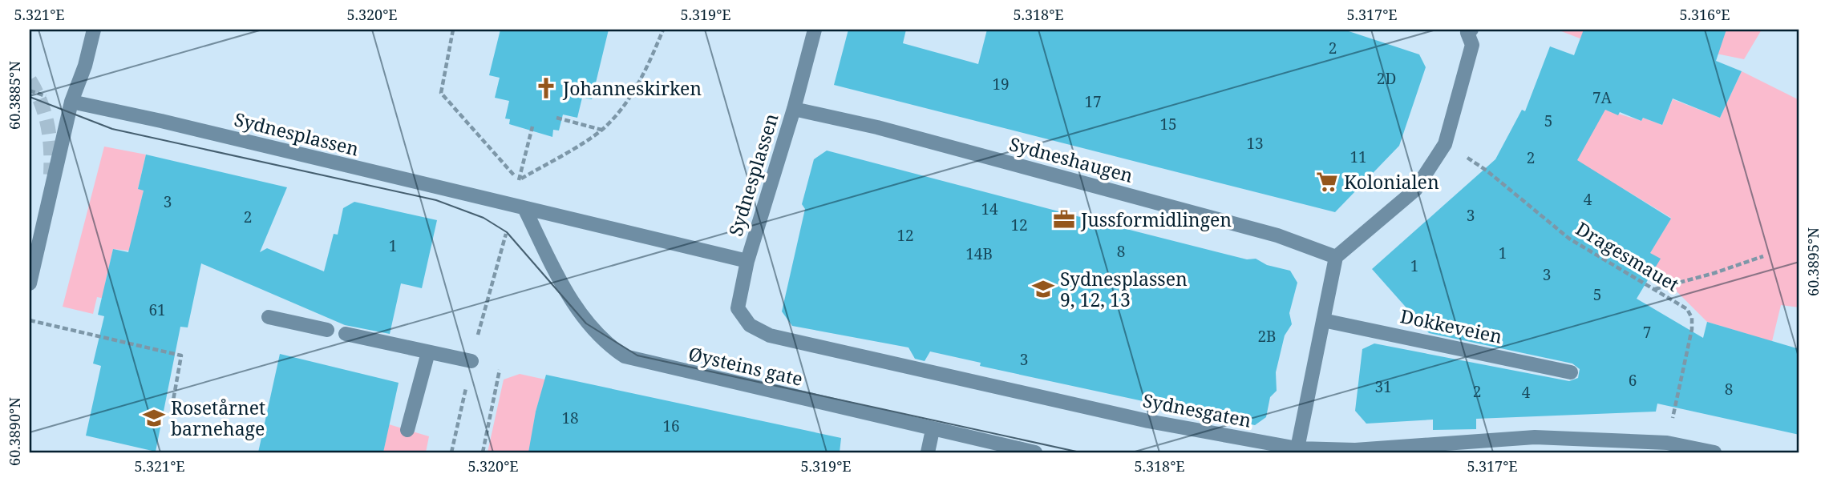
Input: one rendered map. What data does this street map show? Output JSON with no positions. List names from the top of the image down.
{
  "streets": {
    "street": [
      "Sydnesplassen",
      "Sydneshaugen",
      "Dokkeveien",
      "Øysteins gate",
      "Sydnesgaten"
    ],
    "path": ["Dragesmauet"]
  },
  "crossings": [
    ["Sydnesplassen", "Sydneshaugen"],
    ["Sydnesplassen", "Øysteins gate"],
    ["Sydnesplassen", "Sydnesgaten"],
    ["Dragesmauet", "Sydnesgaten"]
  ],
  "places": {
    "church": ["Johanneskirken"],
    "supermarket": ["Kolonialen"],
    "office": ["Jussformidlingen"],
    "school or university": ["Sydnesplassen 9, 12, 13", "Rosetårnet barnehage"]
  },
  "house_numbers": [
    "2",
    "2D",
    "19",
    "7A",
    "17",
    "5",
    "15",
    "13",
    "11",
    "2",
    "4",
    "3",
    "14",
    "3",
    "2",
    "12",
    "12",
    "1",
    "8",
    "1",
    "14B",
    "1",
    "3",
    "5",
    "61",
    "7",
    "2B",
    "3",
    "6",
    "31",
    "8",
    "2",
    "4",
    "18",
    "16"
  ],
  "coordinates": [
    "5.321°E",
    "5.320°E",
    "5.319°E",
    "5.318°E",
    "5.317°E",
    "5.316°E",
    "60.3885°N",
    "60.3895°N",
    "60.3890°N"
  ]
}
